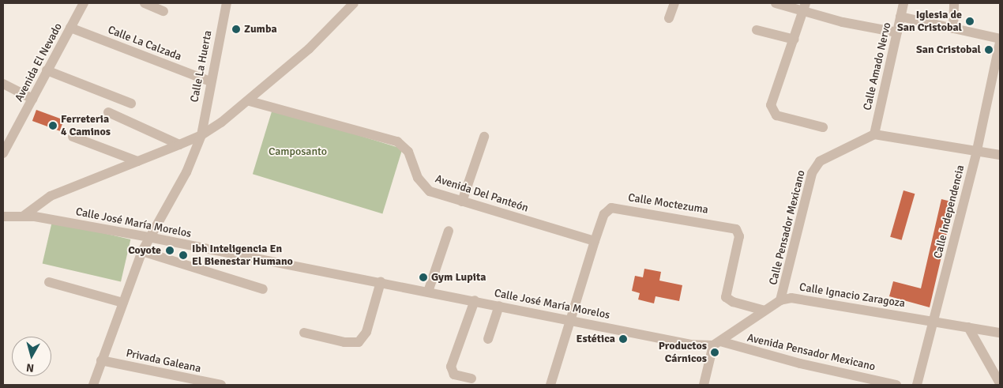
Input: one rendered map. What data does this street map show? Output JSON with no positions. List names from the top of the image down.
{
  "streets": {
    "street": [
      "Calle La Calzada",
      "Avenida El Nevado",
      "Calle La Huerta",
      "Calle Amado Nervo",
      "Avenida Del Panteón",
      "Calle Moctezuma",
      "Calle Independencia",
      "Calle José María Morelos",
      "Calle Pensador Mexicano",
      "Calle Ignacio Zaragoza",
      "Avenida Pensador Mexicano",
      "Privada Galeana"
    ]
  },
  "crossings": [
    ["Calle La Calzada", "Avenida El Nevado"],
    ["Calle La Calzada", "Calle La Huerta"],
    ["Calle La Huerta", "Calle José María Morelos"],
    ["Calle La Huerta", "Privada Galeana"],
    ["Calle Amado Nervo", "Calle Pensador Mexicano"],
    ["Avenida Del Panteón", "Calle Moctezuma"],
    ["Calle Moctezuma", "Calle Ignacio Zaragoza"],
    ["Calle Independencia", "Calle Ignacio Zaragoza"],
    ["Calle José María Morelos", "Calle Ignacio Zaragoza"],
    ["Calle José María Morelos", "Avenida Pensador Mexicano"],
    ["Calle Pensador Mexicano", "Calle Ignacio Zaragoza"],
    ["Calle Ignacio Zaragoza", "Avenida Pensador Mexicano"]
  ],
  "parks": ["Camposanto"],
  "places": [
    "Iglesia de San Cristobal",
    "Zumba",
    "San Cristobal",
    "Ferreteria 4 Caminos",
    "Coyote",
    "Ibh Inteligencia En El Bienestar Humano",
    "Gym Lupita",
    "Estética",
    "Productos Cárnicos"
  ],
  "north": "bottom"
}
